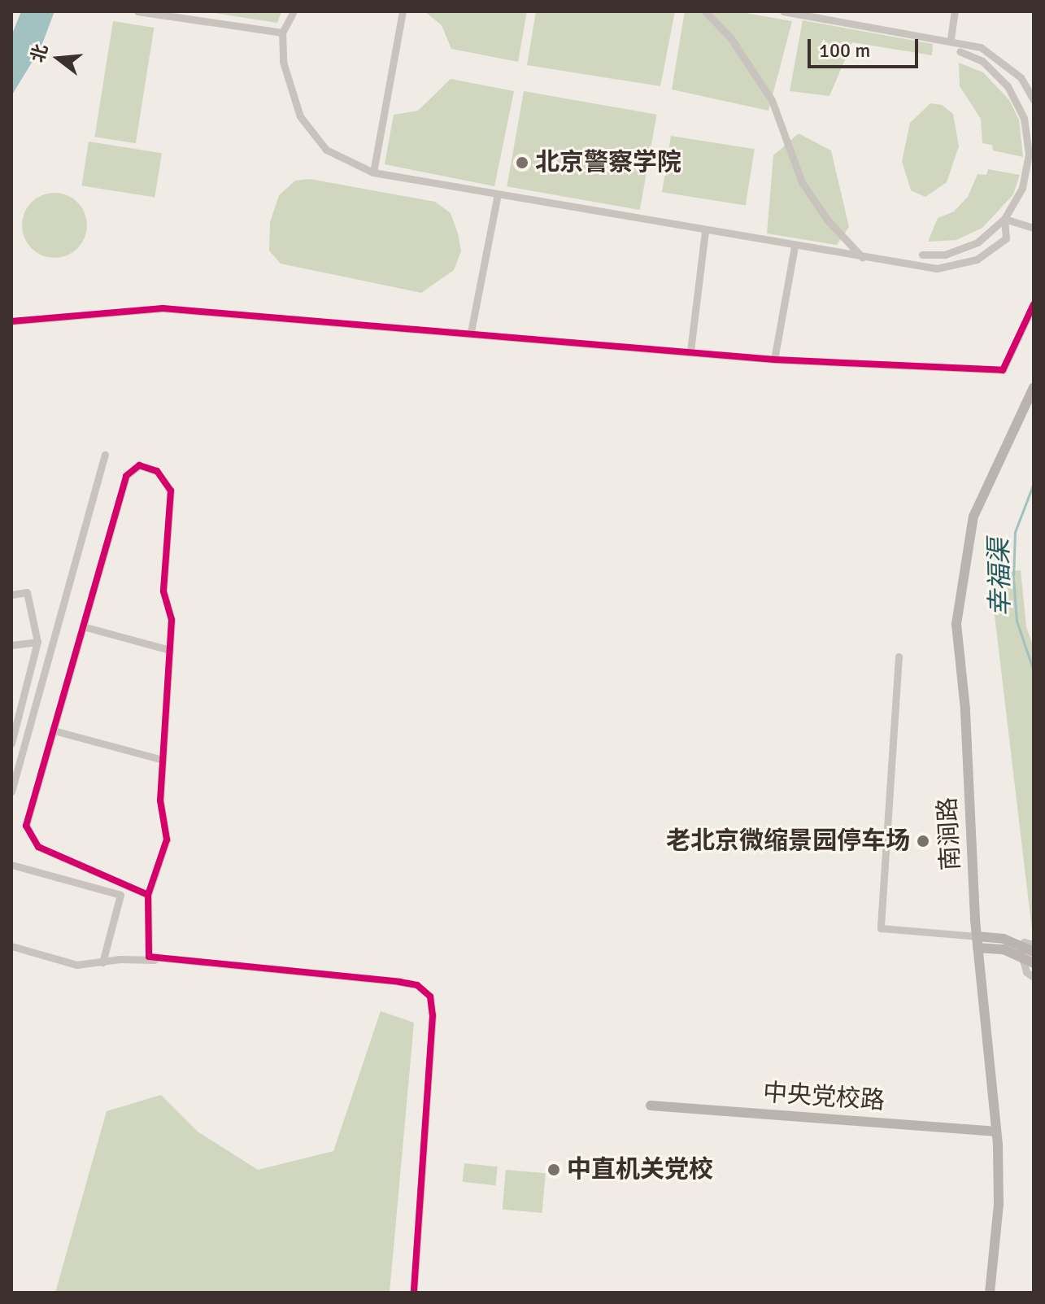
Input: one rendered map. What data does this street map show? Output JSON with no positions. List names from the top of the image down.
{
  "streets": {
    "main road": ["南涧路", "中央党校路"]
  },
  "crossings": [
    ["南涧路", "中央党校路"]
  ],
  "water": ["幸福渠"],
  "places": ["北京警察学院", "老北京微缩景园停车场", "中直机关党校"],
  "scale_bar": "100 m",
  "north": "left"
}
